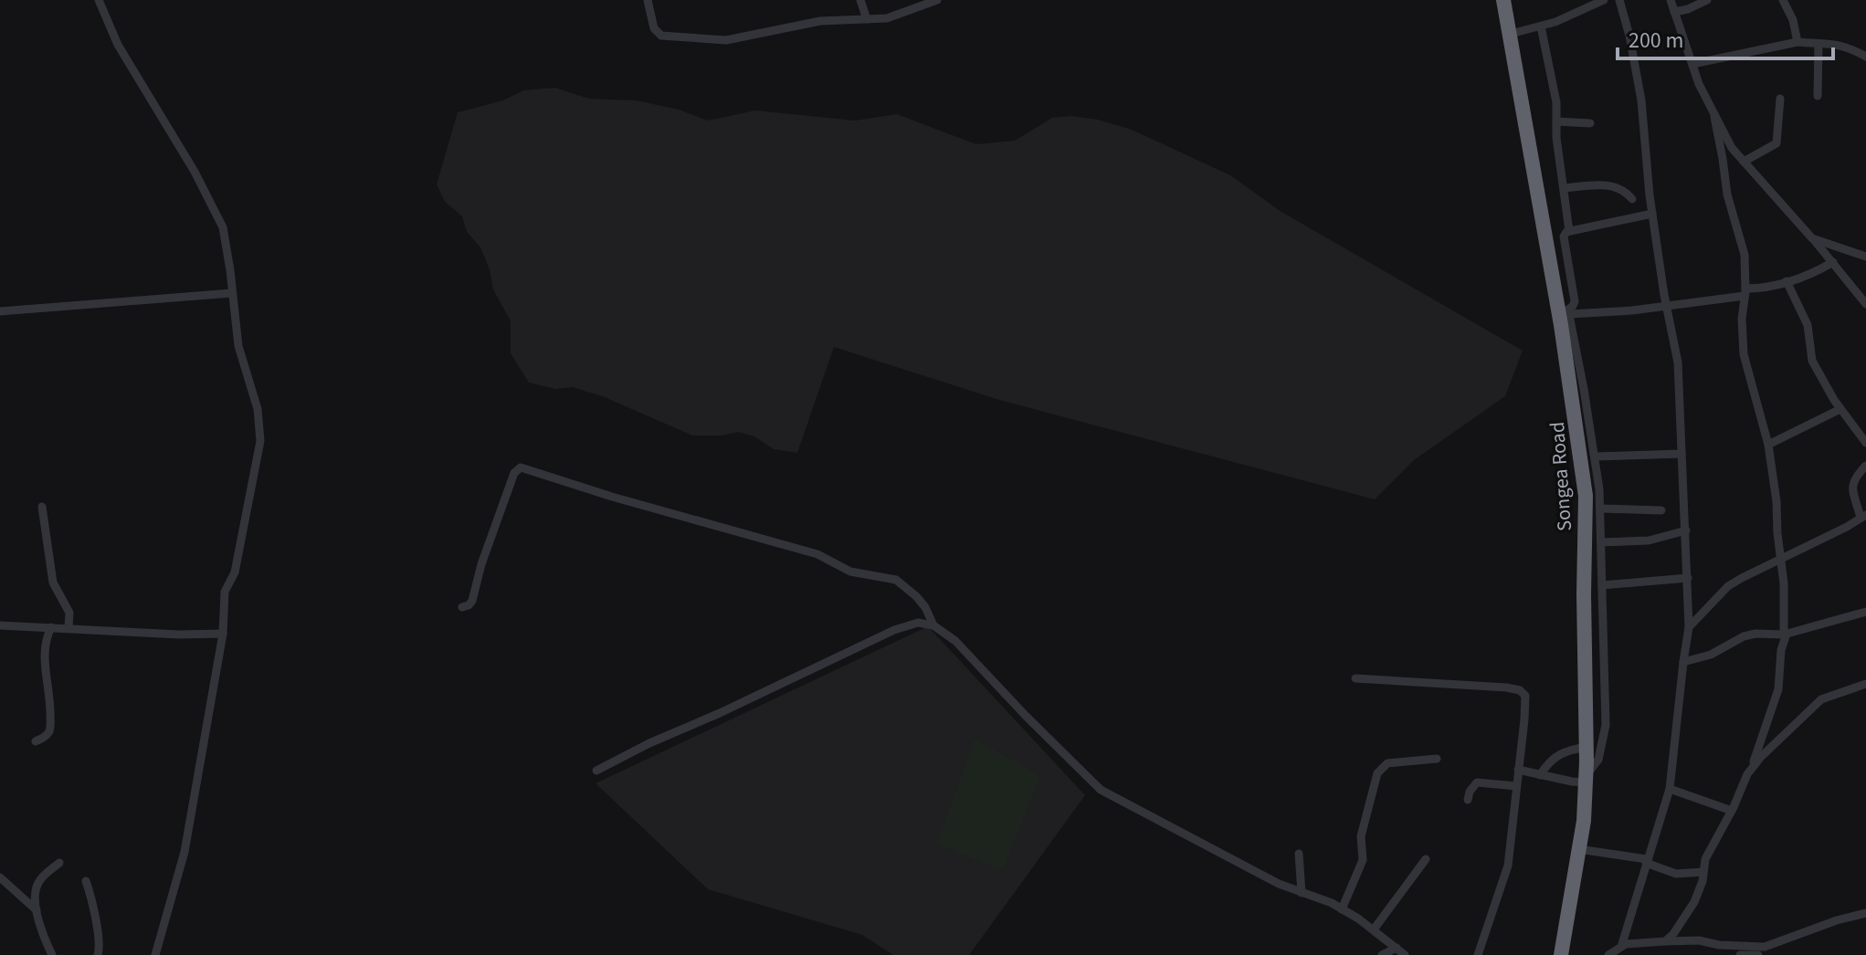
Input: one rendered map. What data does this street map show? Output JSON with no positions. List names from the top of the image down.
{
  "streets": {
    "highway": ["Songea Road"]
  },
  "scale_bar": "200 m"
}
